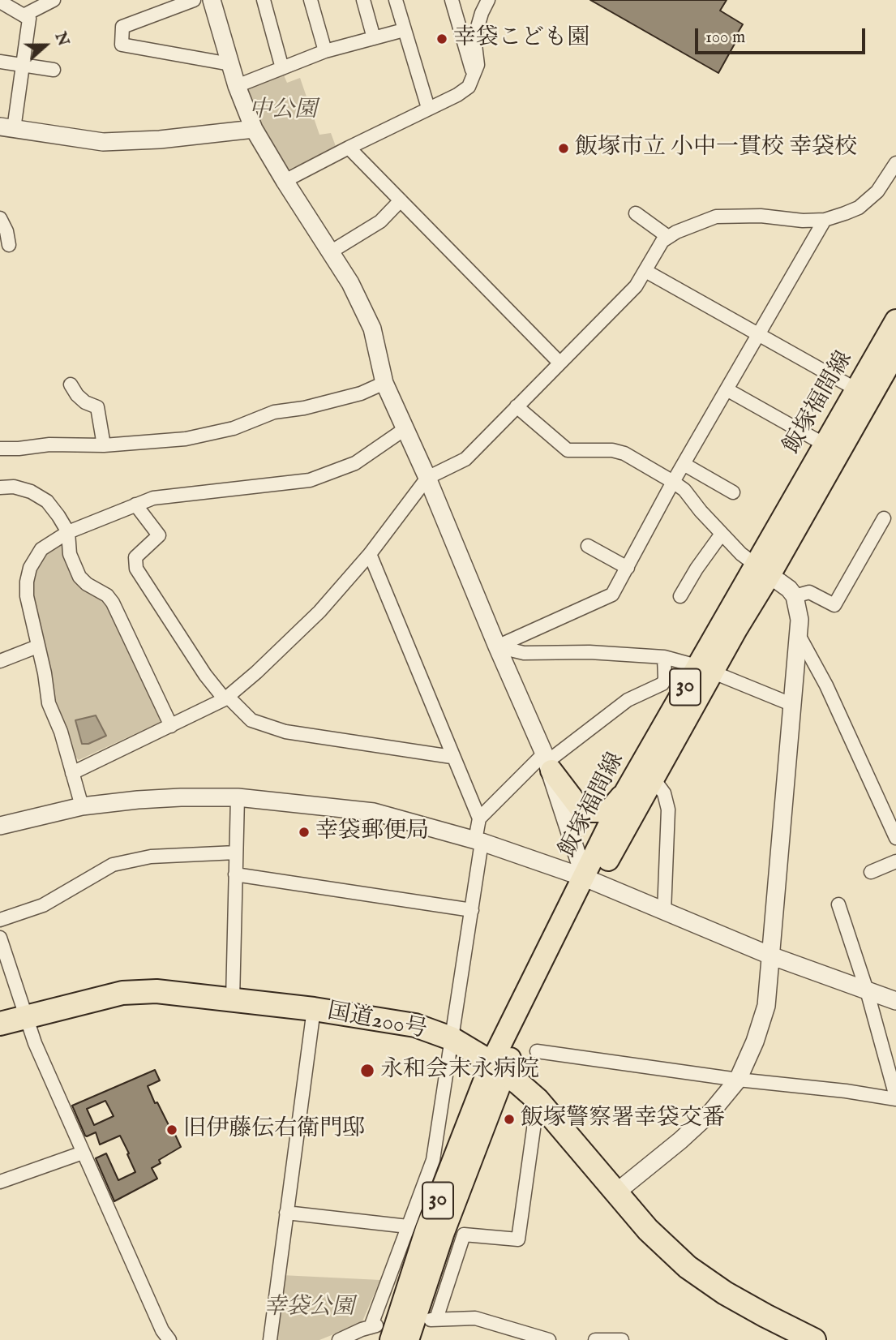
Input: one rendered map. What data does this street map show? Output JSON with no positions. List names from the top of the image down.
{
  "streets": {
    "highway": ["国道200号"],
    "main road": ["飯塚福間線", "30"]
  },
  "crossings": [
    ["飯塚福間線", "国道200号"]
  ],
  "parks": ["中公園", "幸袋公園"],
  "places": [
    "幸袋こども園",
    "飯塚市立 小中一貫校 幸袋校",
    "幸袋郵便局",
    "永和会末永病院",
    "飯塚警察署幸袋交番",
    "旧伊藤伝右衛門邸"
  ],
  "scale_bar": "100 m",
  "north": "right"
}
